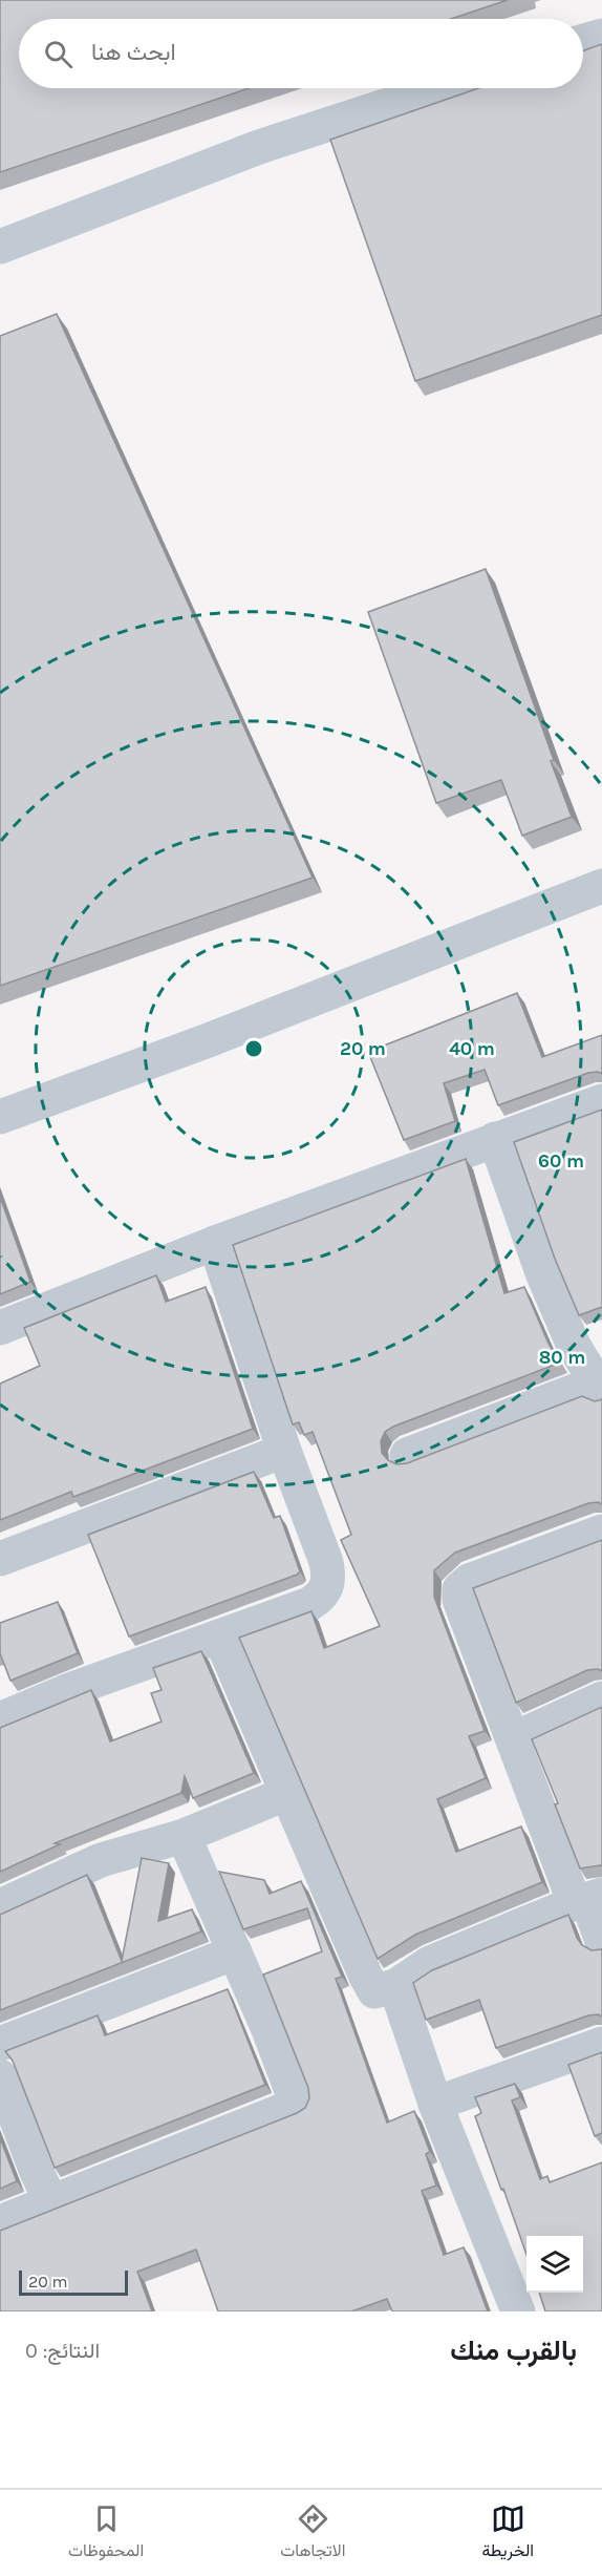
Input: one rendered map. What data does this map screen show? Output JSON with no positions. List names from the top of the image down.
{
  "scale_bar": "20 m",
  "page": {
    "search": "ابحث هنا",
    "scale": "20 m",
    "heading": ["بالقرب منك", "النتائج: 0"],
    "nav": ["الخريطة", "الاتجاهات", "المحفوظات"]
  },
  "rings": [
    "20 m",
    "40 m",
    "60 m",
    "80 m"
  ]
}
